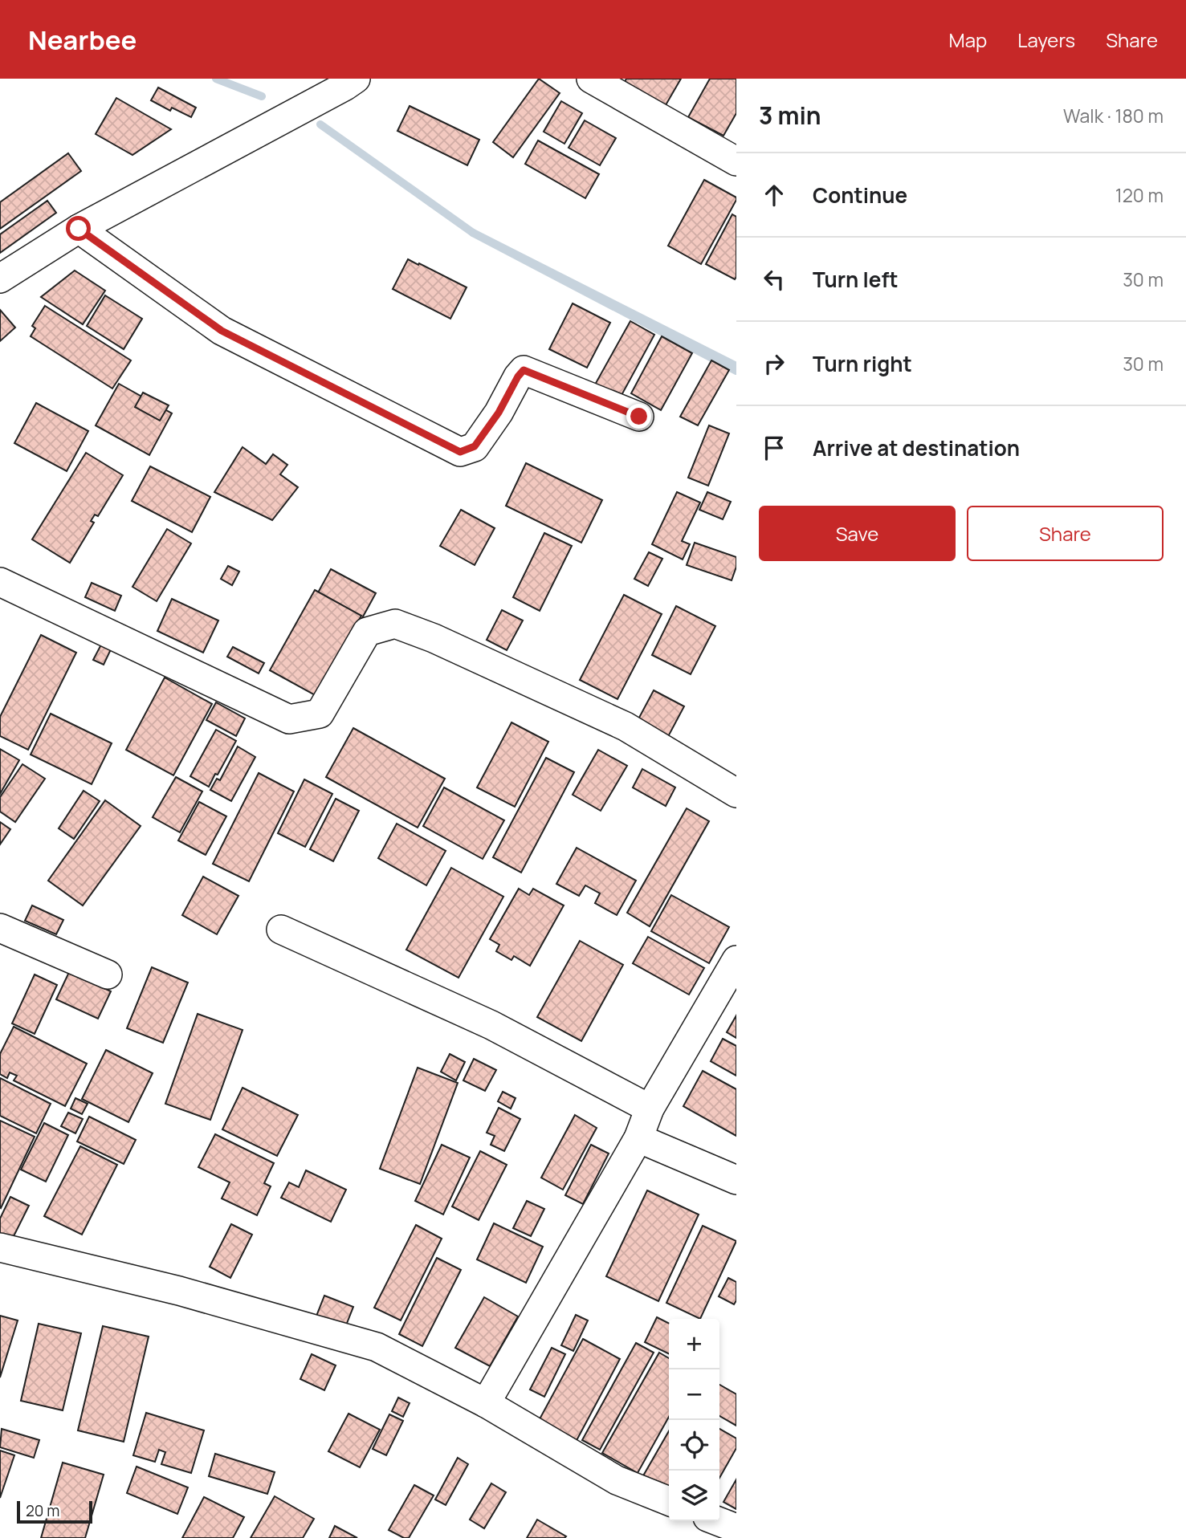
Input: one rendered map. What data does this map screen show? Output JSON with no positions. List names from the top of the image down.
{
  "scale_bar": "20 m",
  "page": {
    "header": "Nearbee",
    "nav": ["Map", "Layers", "Share"],
    "heading": ["3 min", "Walk · 180 m"],
    "list": [
      ["Continue", "120 m"],
      ["Turn left", "30 m"],
      ["Turn right", "30 m"],
      "Arrive at destination"
    ],
    "buttons": ["Save", "Share"],
    "map_buttons": ["+", "−"],
    "scale": "20 m"
  }
}
